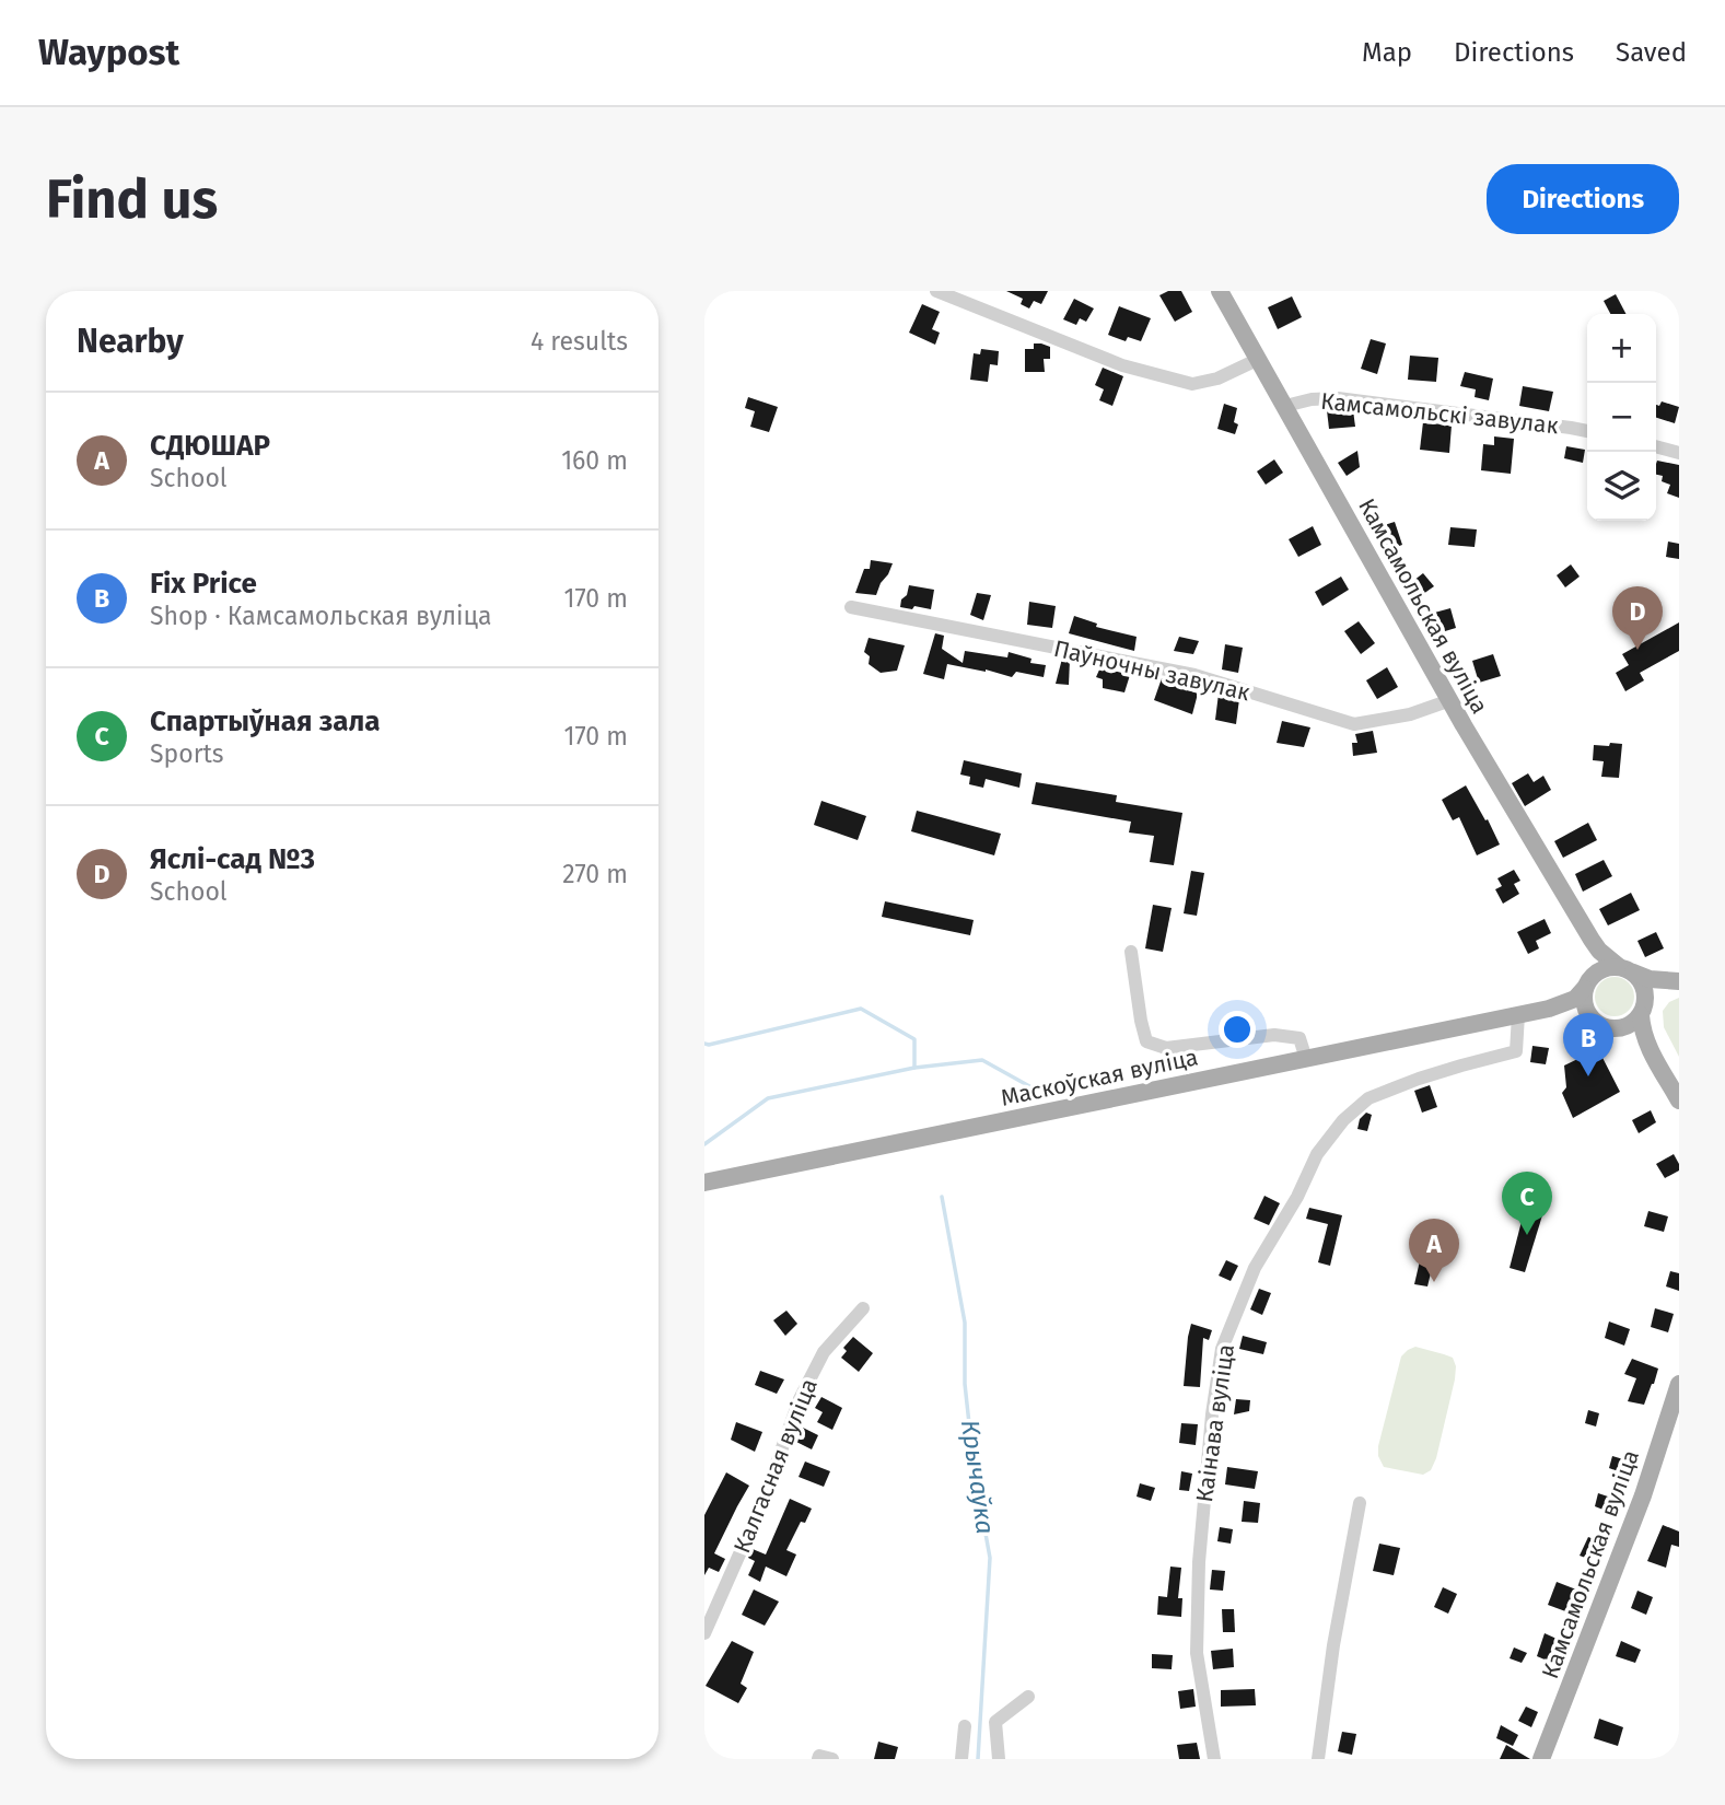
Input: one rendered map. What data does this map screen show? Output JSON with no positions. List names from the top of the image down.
{
  "streets": {
    "main road": ["Камсамольская вуліца", "Маскоўская вуліца"],
    "street": [
      "Камсамольскі завулак",
      "Паўночны завулак",
      "Каінава вуліца",
      "Калгасная вуліца"
    ]
  },
  "crossings": [
    ["Камсамольскі завулак", "Камсамольская вуліца"],
    ["Камсамольская вуліца", "Паўночны завулак"],
    ["Камсамольская вуліца", "Маскоўская вуліца"],
    ["Маскоўская вуліца", "Каінава вуліца"]
  ],
  "water": ["Крычаўка"],
  "page": {
    "header": "Waypost",
    "nav": ["Map", "Directions", "Saved"],
    "buttons": "Directions",
    "title": "Find us",
    "heading": ["Nearby", "4 results"],
    "map_buttons": ["+", "−"],
    "list": [
      {
        "mark": "A",
        "name": "СДЮШАР",
        "note": "School",
        "value": "160 m"
      },
      {
        "mark": "B",
        "name": "Fix Price",
        "note": "Shop · Камсамольская вуліца",
        "value": "170 m"
      },
      {
        "mark": "C",
        "name": "Спартыўная зала",
        "note": "Sports",
        "value": "170 m"
      },
      {
        "mark": "D",
        "name": "Яслі-сад №3",
        "note": "School",
        "value": "270 m"
      }
    ],
    "pins": [
      "D",
      "B",
      "C",
      "A"
    ]
  }
}
